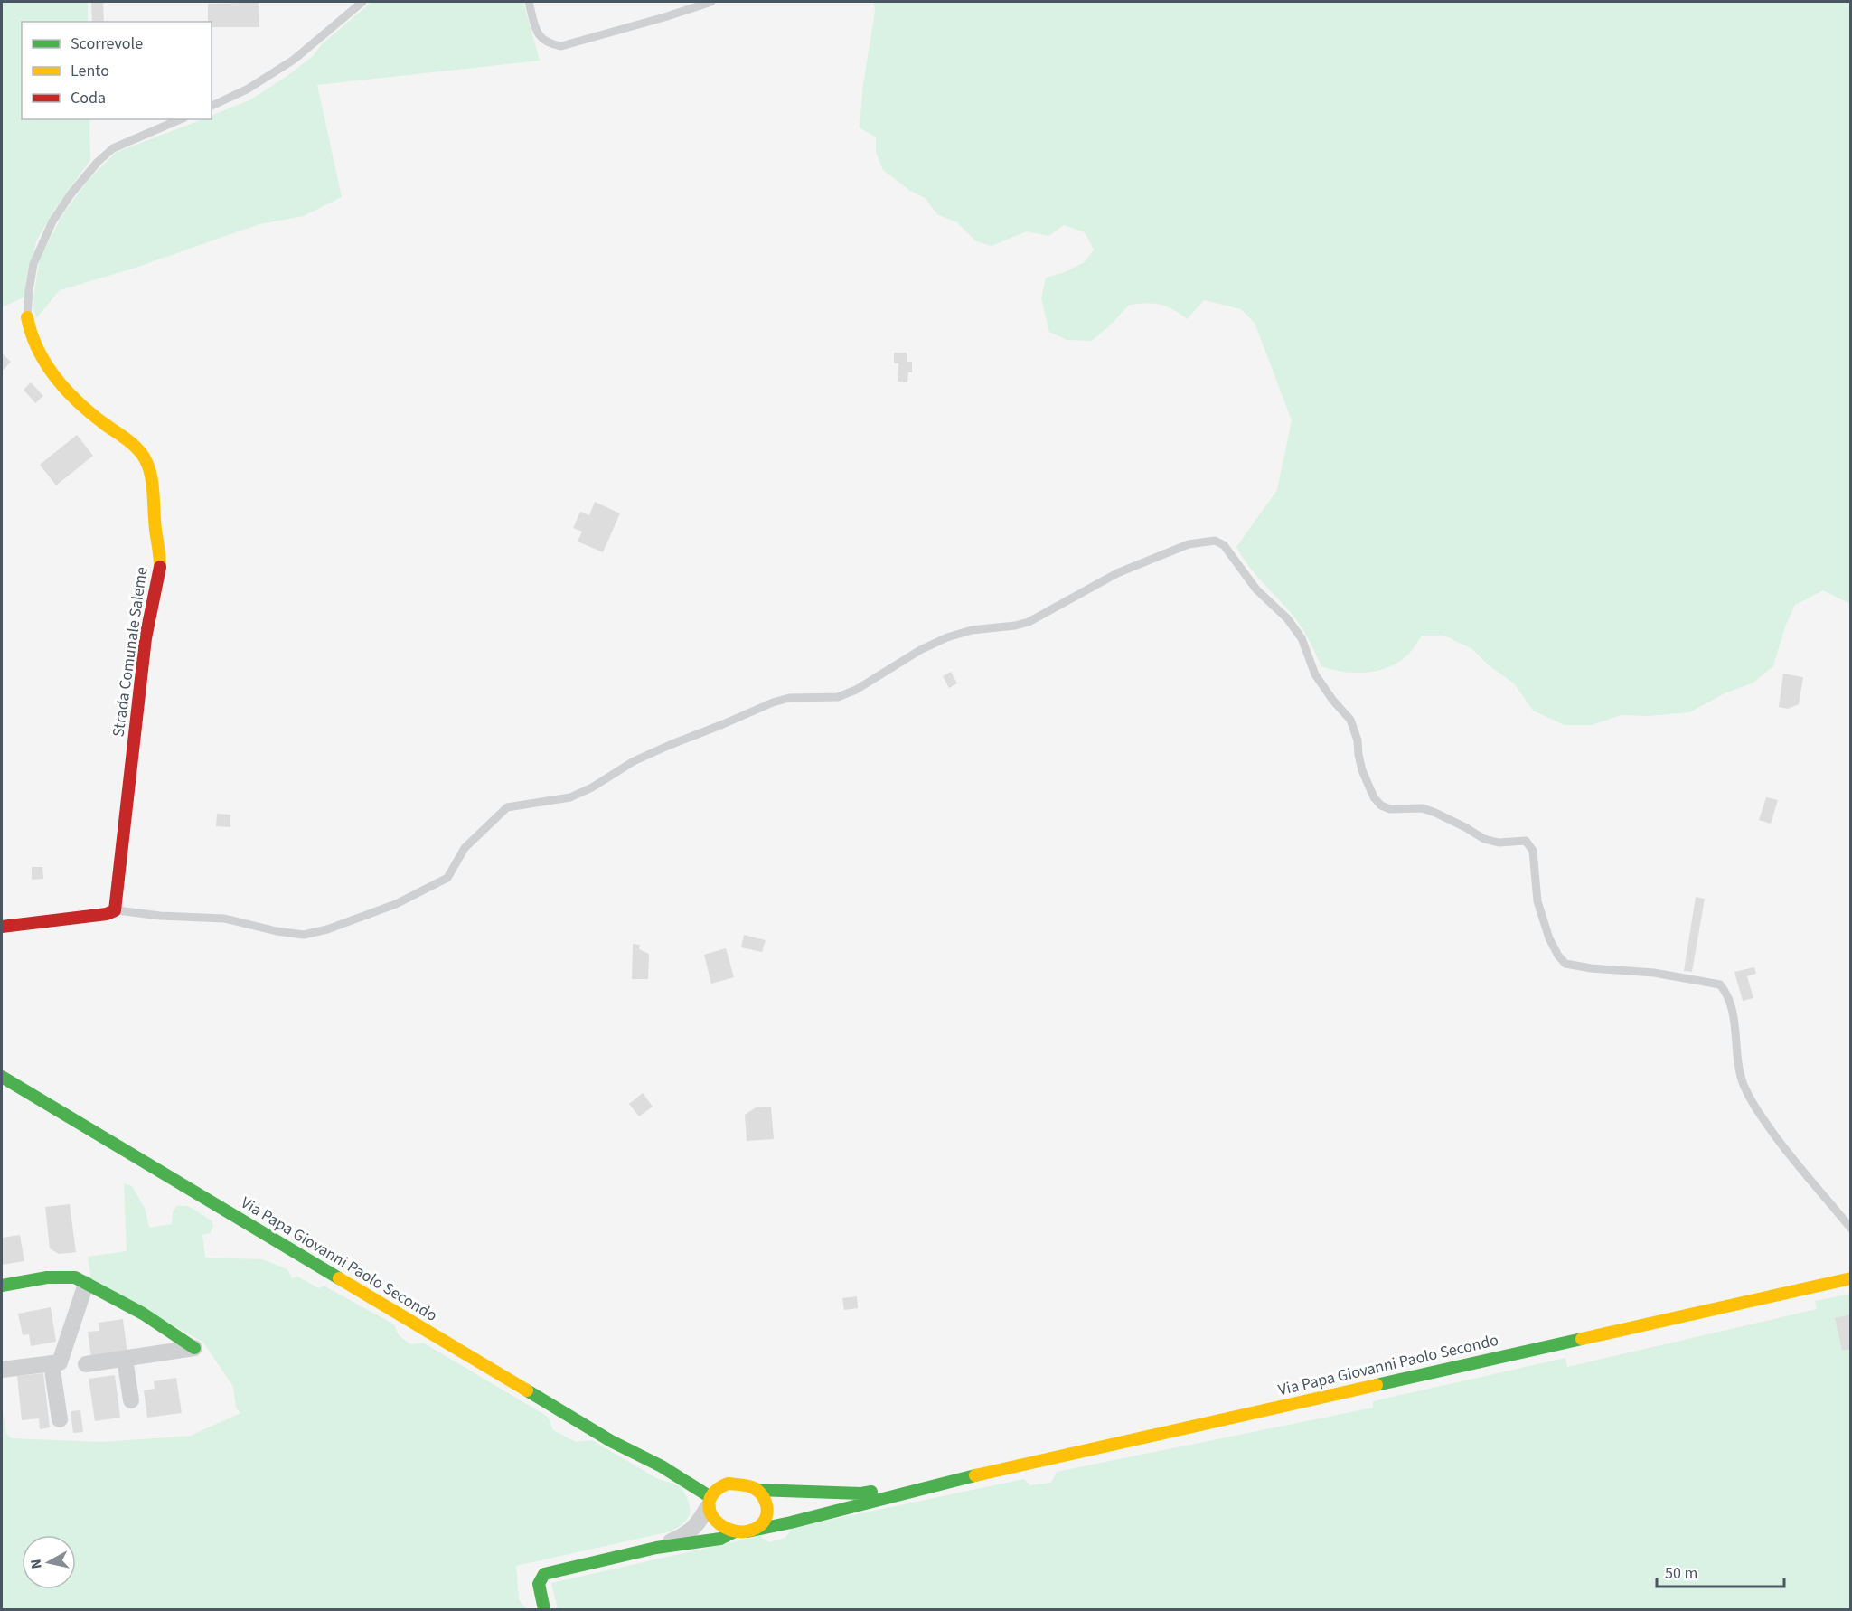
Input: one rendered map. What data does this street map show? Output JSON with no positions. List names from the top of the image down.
{
  "streets": {
    "main road": ["Strada Comunale Saleme", "Via Papa Giovanni Paolo Secondo"]
  },
  "legend": ["Scorrevole", "Lento", "Coda"],
  "scale_bar": "50 m",
  "north": "left"
}
